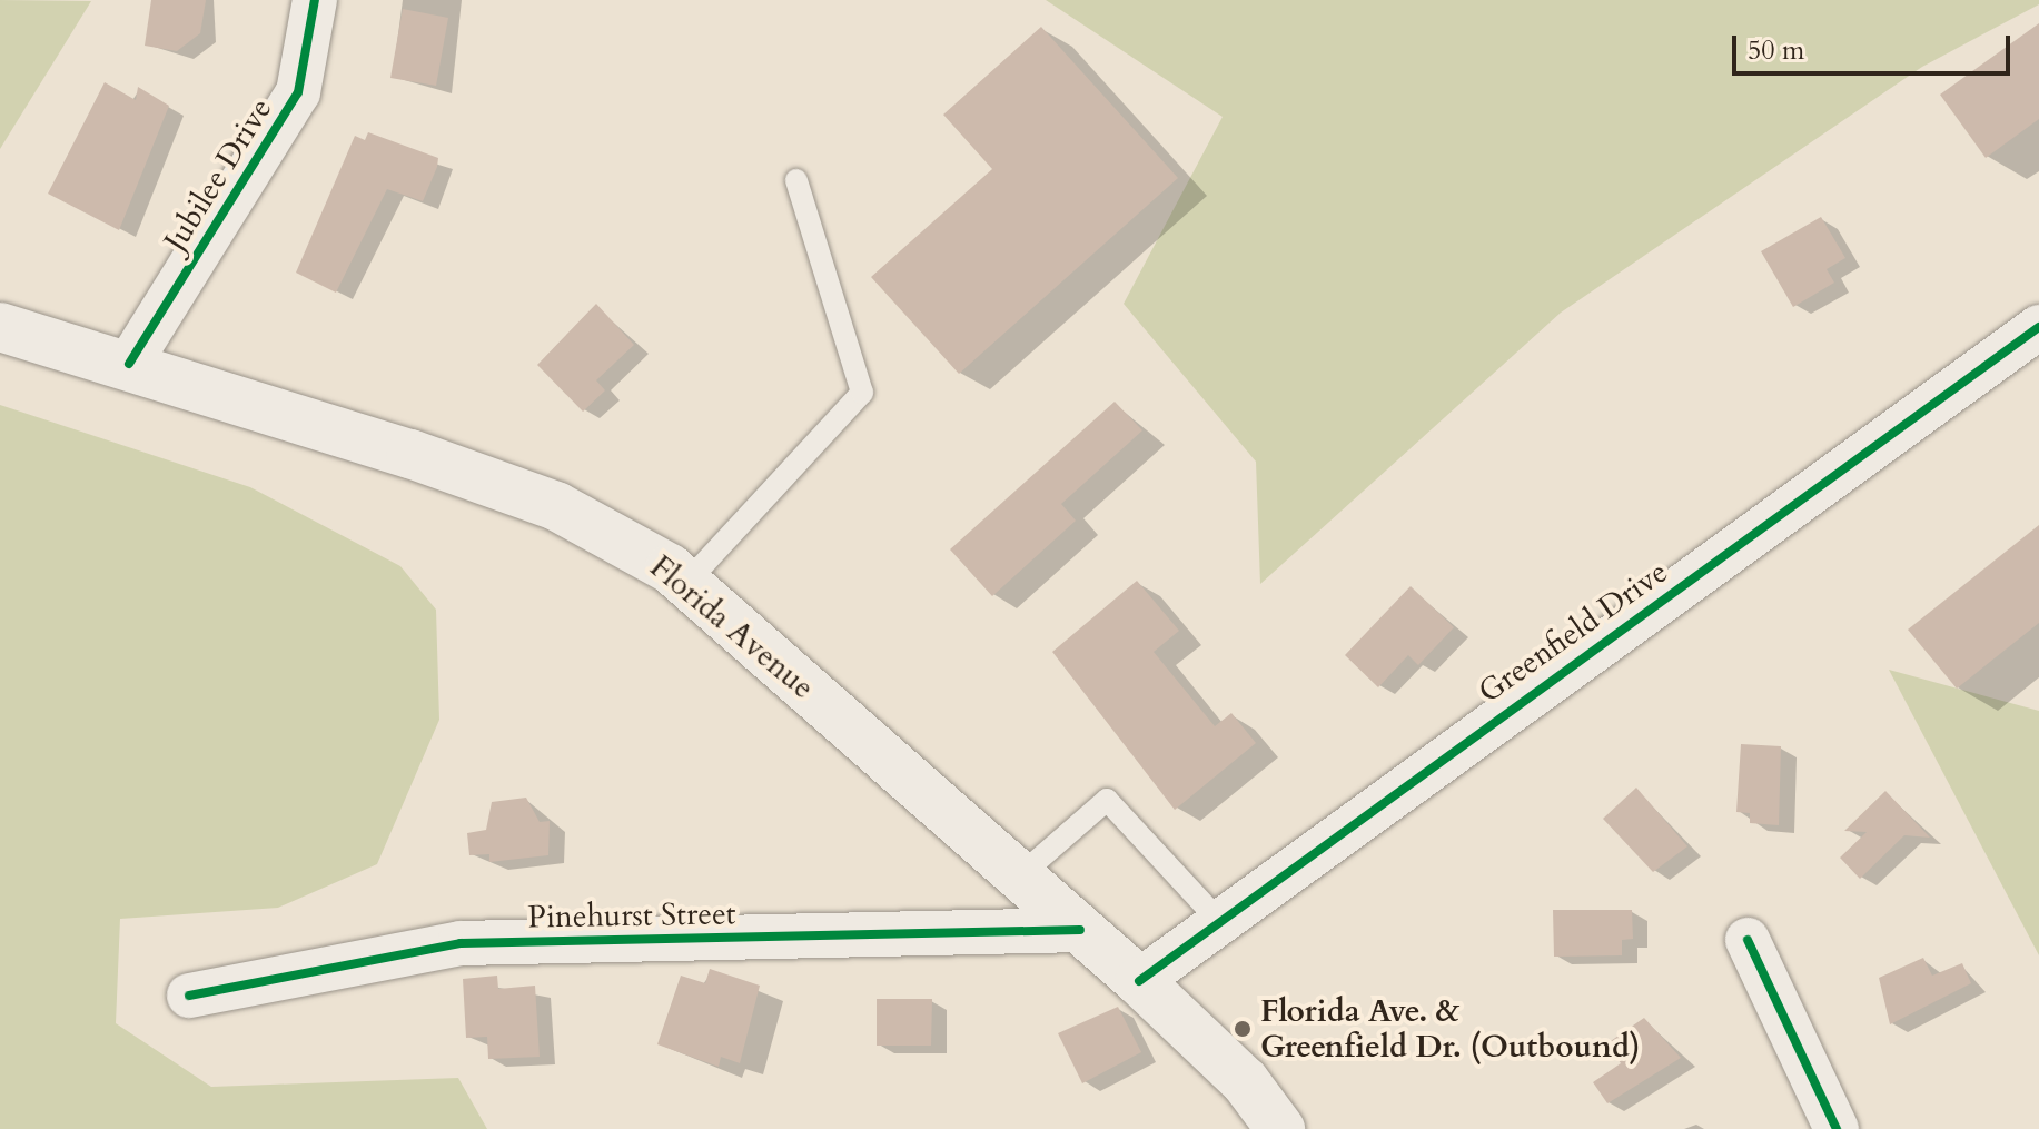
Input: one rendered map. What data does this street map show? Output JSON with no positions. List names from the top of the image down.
{
  "streets": {
    "main road": ["Florida Avenue"],
    "street": ["Jubilee Drive", "Greenfield Drive", "Pinehurst Street"]
  },
  "crossings": [
    ["Jubilee Drive", "Florida Avenue"],
    ["Florida Avenue", "Greenfield Drive"],
    ["Florida Avenue", "Pinehurst Street"]
  ],
  "places": ["Florida Ave. & Greenfield Dr. (Outbound)"],
  "scale_bar": "50 m"
}
